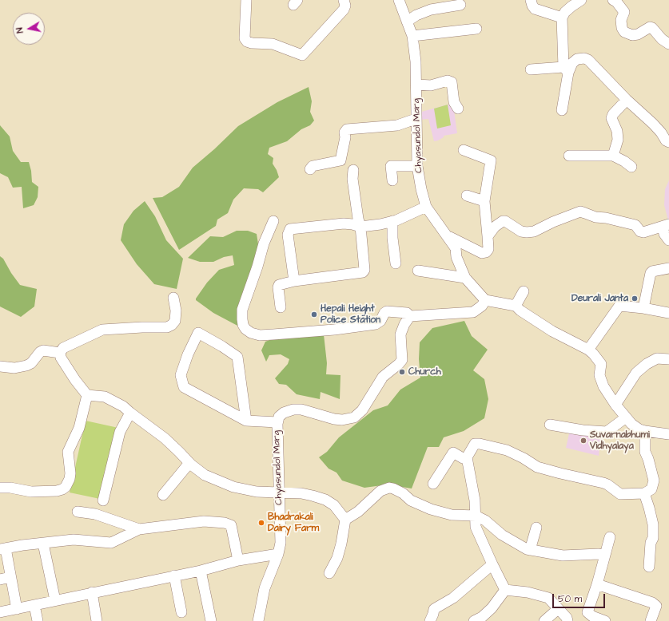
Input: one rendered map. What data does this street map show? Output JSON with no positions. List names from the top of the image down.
{
  "streets": {
    "street": ["Chyasundol Marg"]
  },
  "places": [
    "Deurali Janta",
    "Hepali Height Police Station",
    "Church",
    "Suvarnabhumi Vidhyalaya",
    "Bhadrakali Dairy Farm"
  ],
  "scale_bar": "50 m",
  "north": "left"
}
